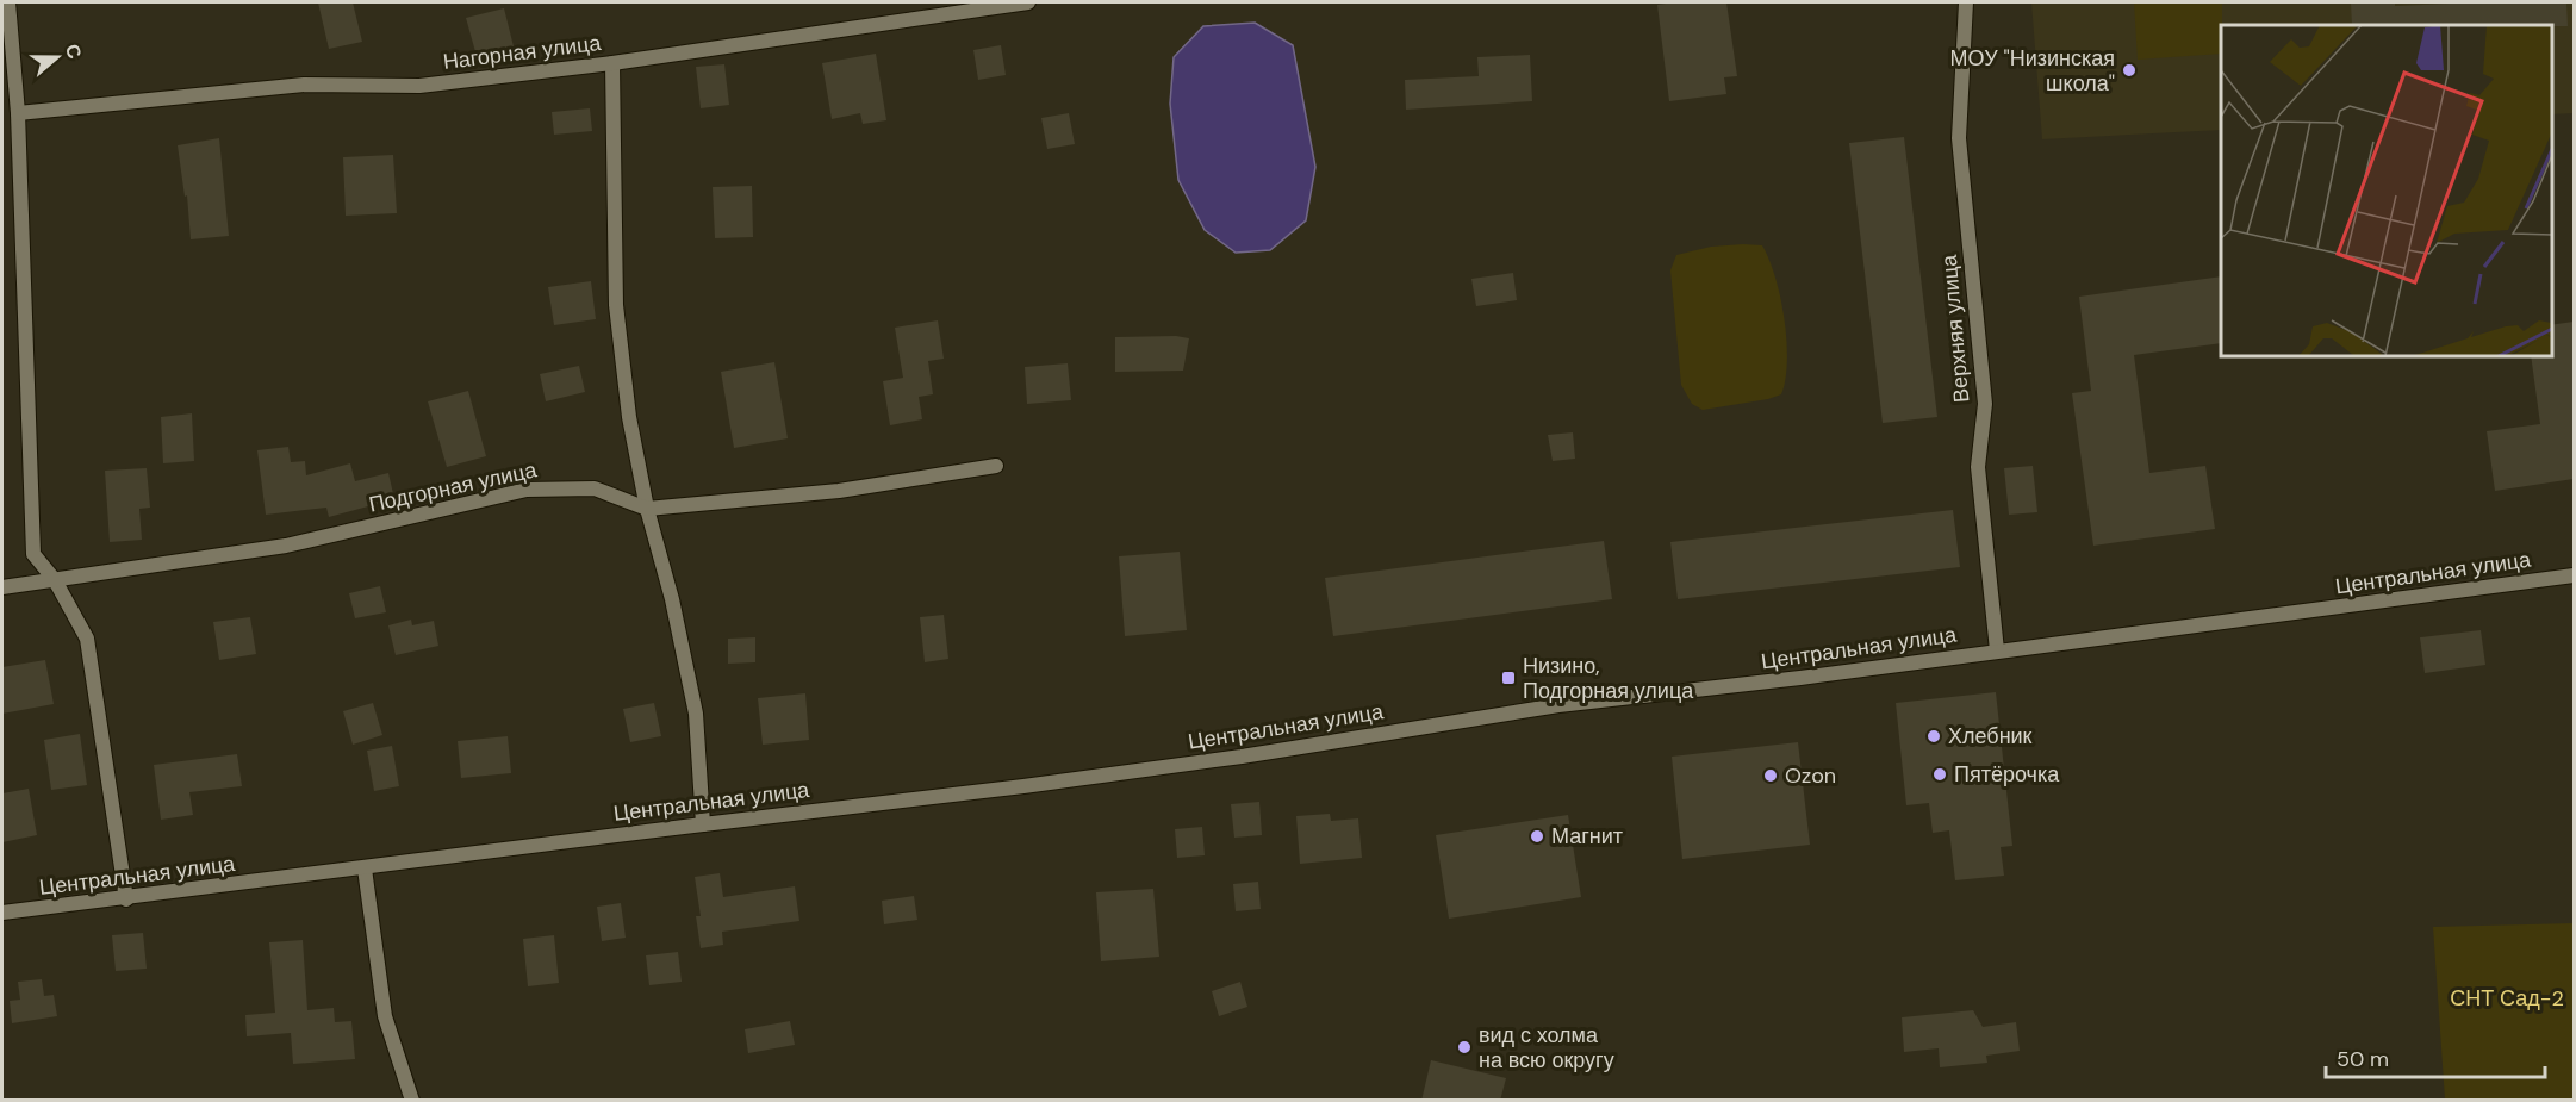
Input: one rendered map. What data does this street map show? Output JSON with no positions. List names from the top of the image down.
{
  "streets": {
    "street": [
      "Нагорная улица",
      "Верхняя улица",
      "Подгорная улица",
      "Центральная улица"
    ]
  },
  "crossings": [
    ["Верхняя улица", "Центральная улица"]
  ],
  "parks": ["СНТ Сад-2"],
  "places": {
    "other": [
      "МОУ \"Низинская школа\"",
      "Хлебник",
      "Пятёрочка",
      "Ozon",
      "Магнит",
      "вид с холма на всю округу"
    ],
    "transit": ["Низино, Подгорная улица"]
  },
  "scale_bar": "50 m",
  "north": "right"
}
